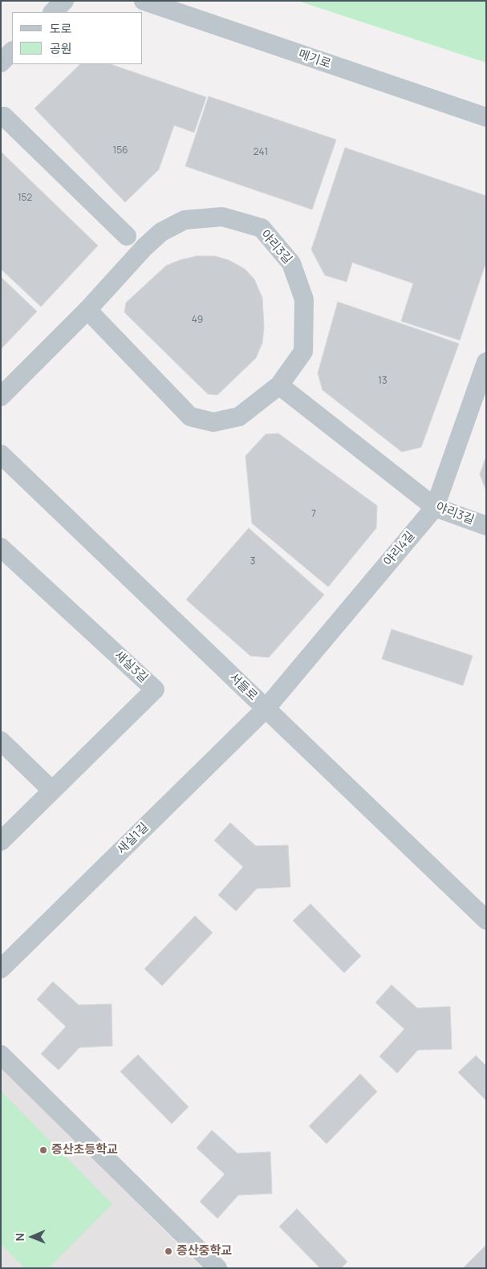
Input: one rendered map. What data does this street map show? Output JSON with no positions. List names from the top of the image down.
{
  "streets": {
    "street": [
      "메기로",
      "야리3길",
      "야리4길",
      "새실3길",
      "서들로",
      "새실1길"
    ]
  },
  "crossings": [
    ["야리3길", "야리4길"],
    ["야리4길", "서들로"],
    ["야리4길", "새실1길"],
    ["서들로", "새실1길"]
  ],
  "places": ["증산초등학교", "증산중학교"],
  "house_numbers": [
    "156",
    "241",
    "152",
    "49",
    "13",
    "7",
    "3"
  ],
  "legend": ["도로", "공원"],
  "north": "left"
}
